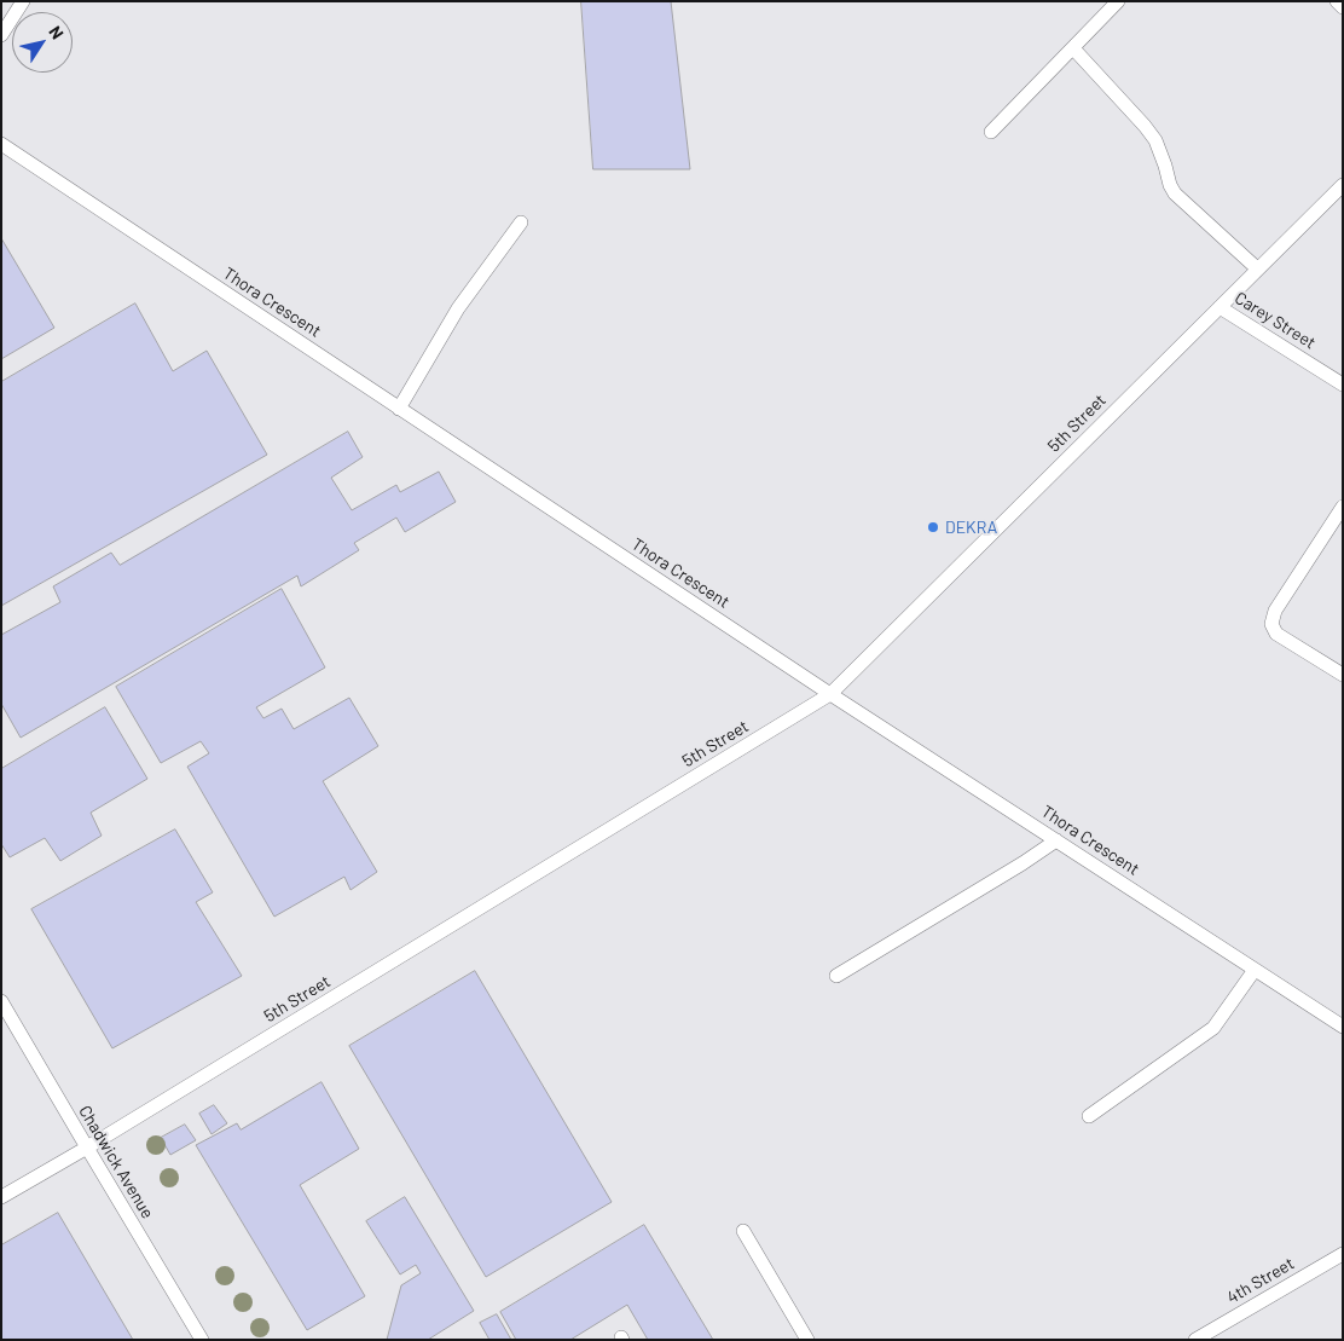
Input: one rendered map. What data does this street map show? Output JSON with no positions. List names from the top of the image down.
{
  "streets": {
    "lane": [
      "Thora Crescent",
      "Carey Street",
      "5th Street",
      "Chadwick Avenue",
      "4th Street"
    ]
  },
  "crossings": [
    ["Thora Crescent", "5th Street"],
    ["Carey Street", "5th Street"],
    ["5th Street", "Chadwick Avenue"]
  ],
  "places": ["DEKRA"],
  "north": "top right"
}
